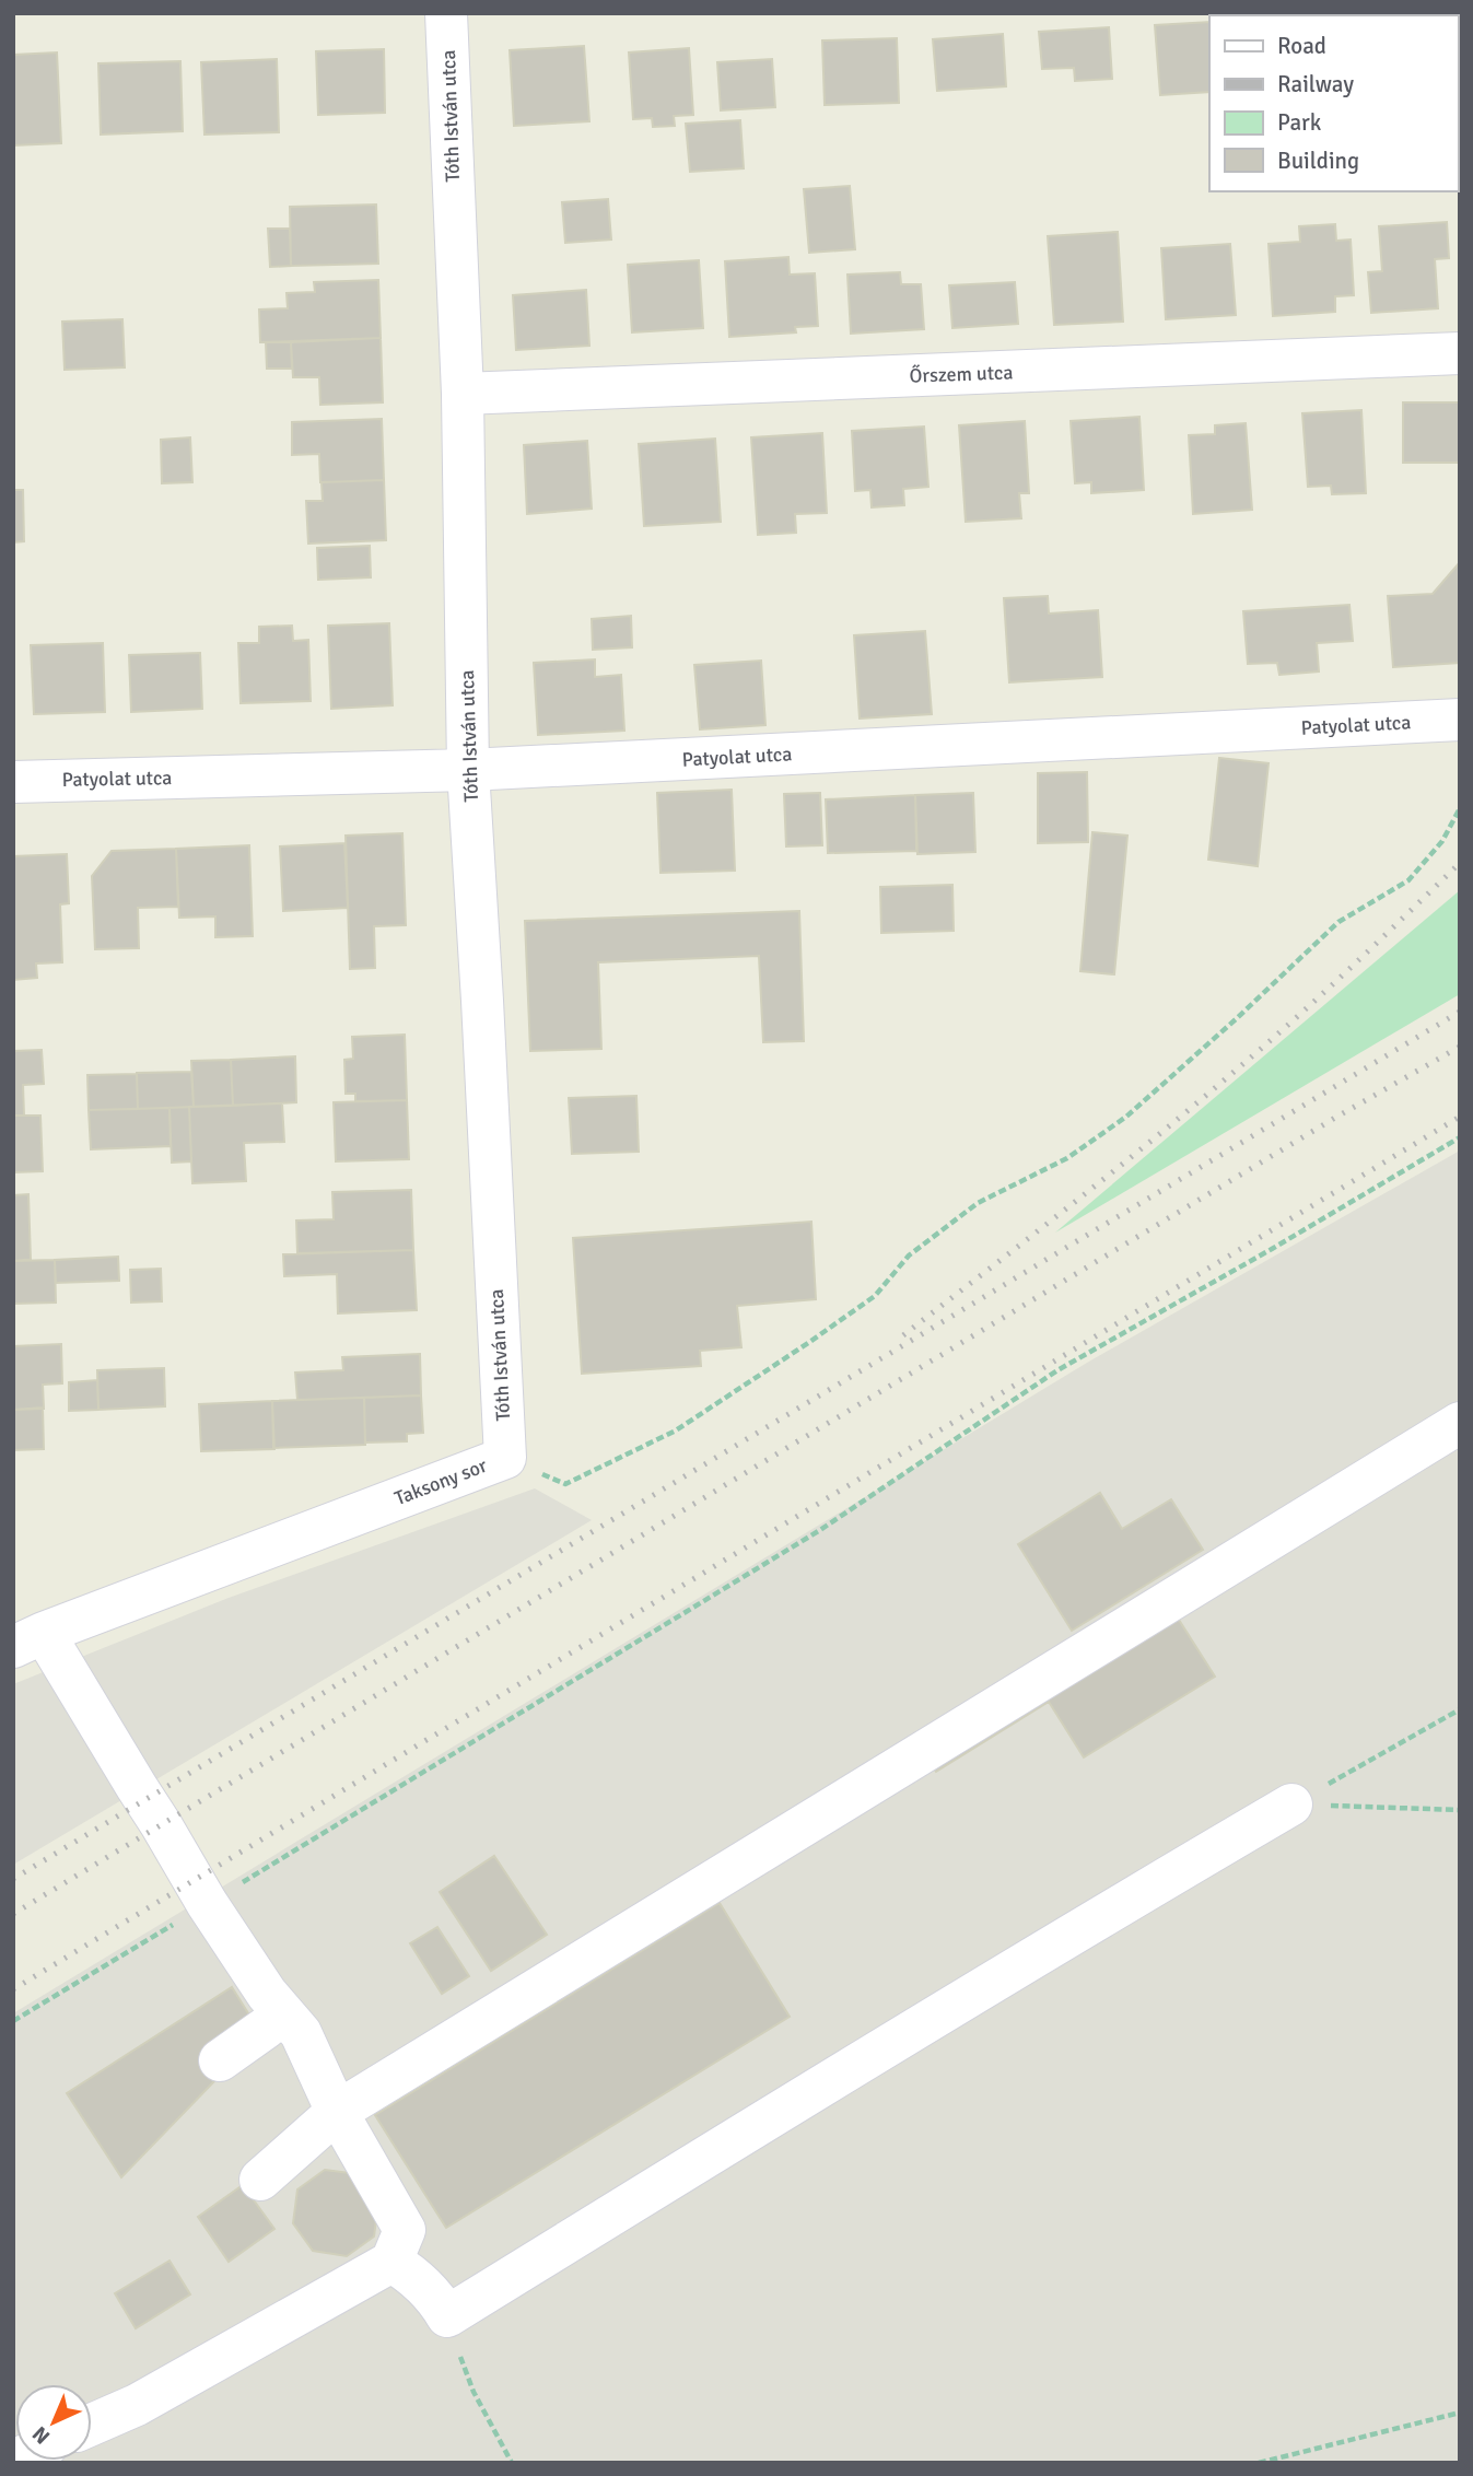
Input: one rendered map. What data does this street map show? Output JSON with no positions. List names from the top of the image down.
{
  "streets": {
    "street": [
      "Tóth István utca",
      "Őrszem utca",
      "Patyolat utca",
      "Taksony sor"
    ]
  },
  "crossings": [
    ["Tóth István utca", "Őrszem utca"],
    ["Tóth István utca", "Patyolat utca"],
    ["Tóth István utca", "Taksony sor"]
  ],
  "legend": [
    "Road",
    "Railway",
    "Park",
    "Building"
  ],
  "north": "bottom left"
}
